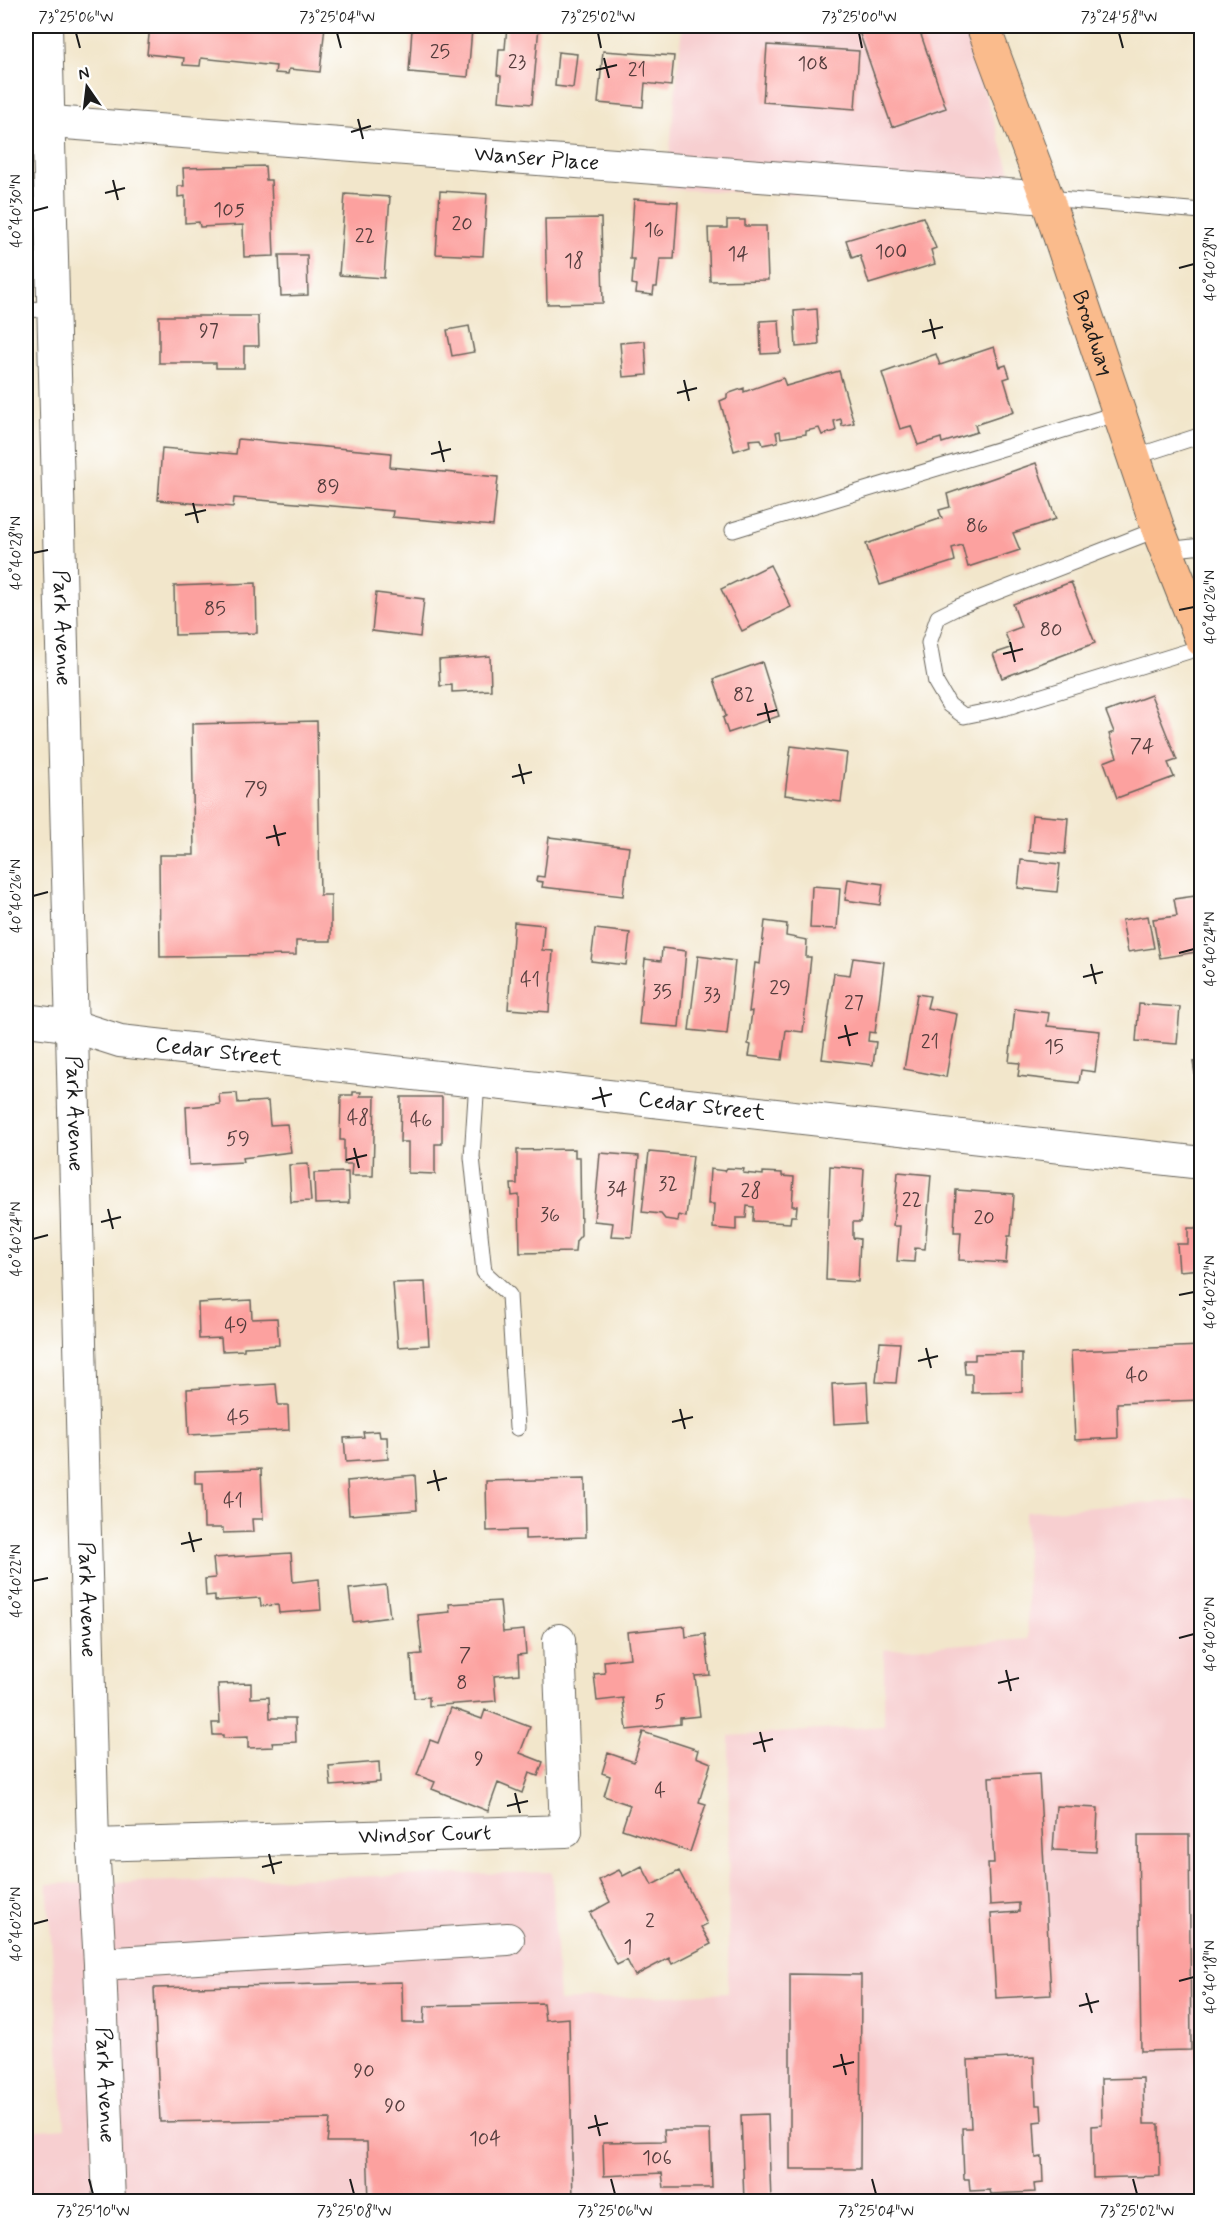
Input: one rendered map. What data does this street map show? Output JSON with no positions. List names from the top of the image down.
{
  "streets": {
    "main road": ["Broadway"],
    "street": [
      "Wanser Place",
      "Park Avenue",
      "Cedar Street",
      "Windsor Court"
    ]
  },
  "crossings": [
    ["Wanser Place", "Broadway"],
    ["Wanser Place", "Park Avenue"],
    ["Park Avenue", "Cedar Street"],
    ["Park Avenue", "Windsor Court"]
  ],
  "house_numbers": [
    "25",
    "23",
    "108",
    "21",
    "105",
    "20",
    "16",
    "22",
    "100",
    "14",
    "18",
    "97",
    "89",
    "86",
    "85",
    "80",
    "82",
    "74",
    "79",
    "41",
    "29",
    "35",
    "33",
    "27",
    "21",
    "15",
    "48",
    "46",
    "59",
    "32",
    "34",
    "28",
    "22",
    "36",
    "20",
    "49",
    "40",
    "45",
    "41",
    "7",
    "8",
    "5",
    "9",
    "4",
    "2",
    "1",
    "90",
    "90",
    "104",
    "106"
  ],
  "north": "top",
  "coordinates": [
    "73°25'06\"W",
    "73°25'04\"W",
    "73°25'02\"W",
    "73°25'00\"W",
    "73°24'58\"W",
    "40°40'30\"N",
    "40°40'28\"N",
    "40°40'26\"N",
    "40°40'24\"N",
    "40°40'22\"N",
    "40°40'20\"N",
    "40°40'18\"N",
    "73°25'10\"W",
    "73°25'08\"W"
  ]
}
